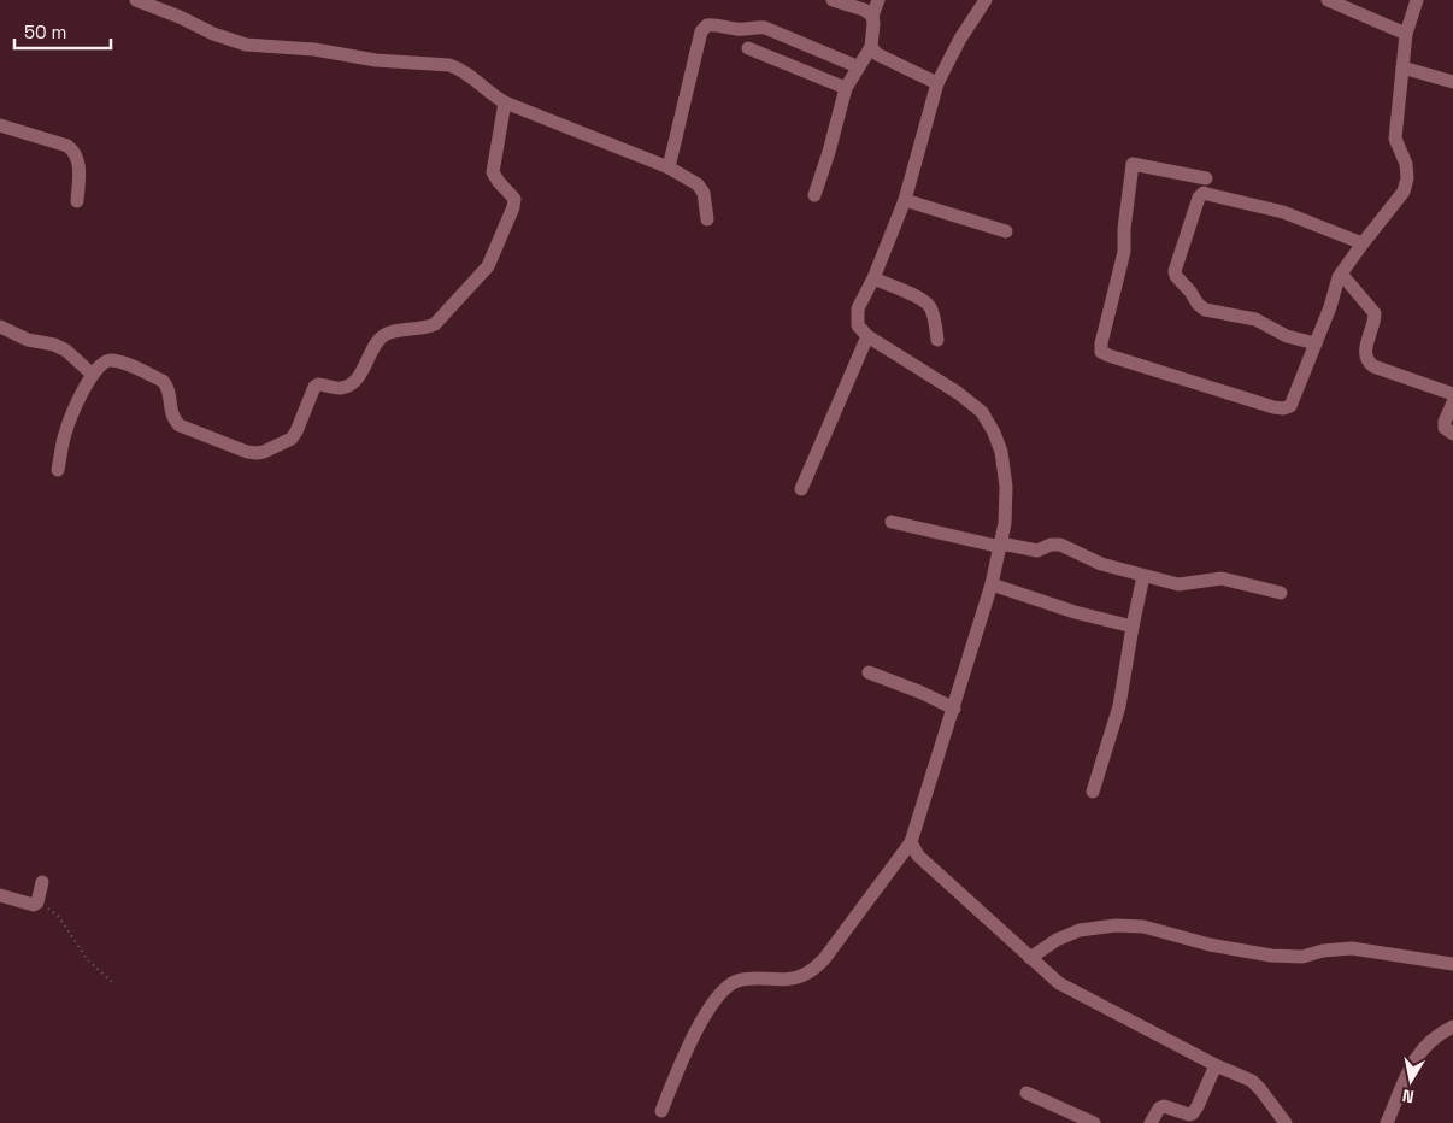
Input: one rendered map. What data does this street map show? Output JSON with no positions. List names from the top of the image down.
{
  "scale_bar": "50 m",
  "north": "bottom"
}
